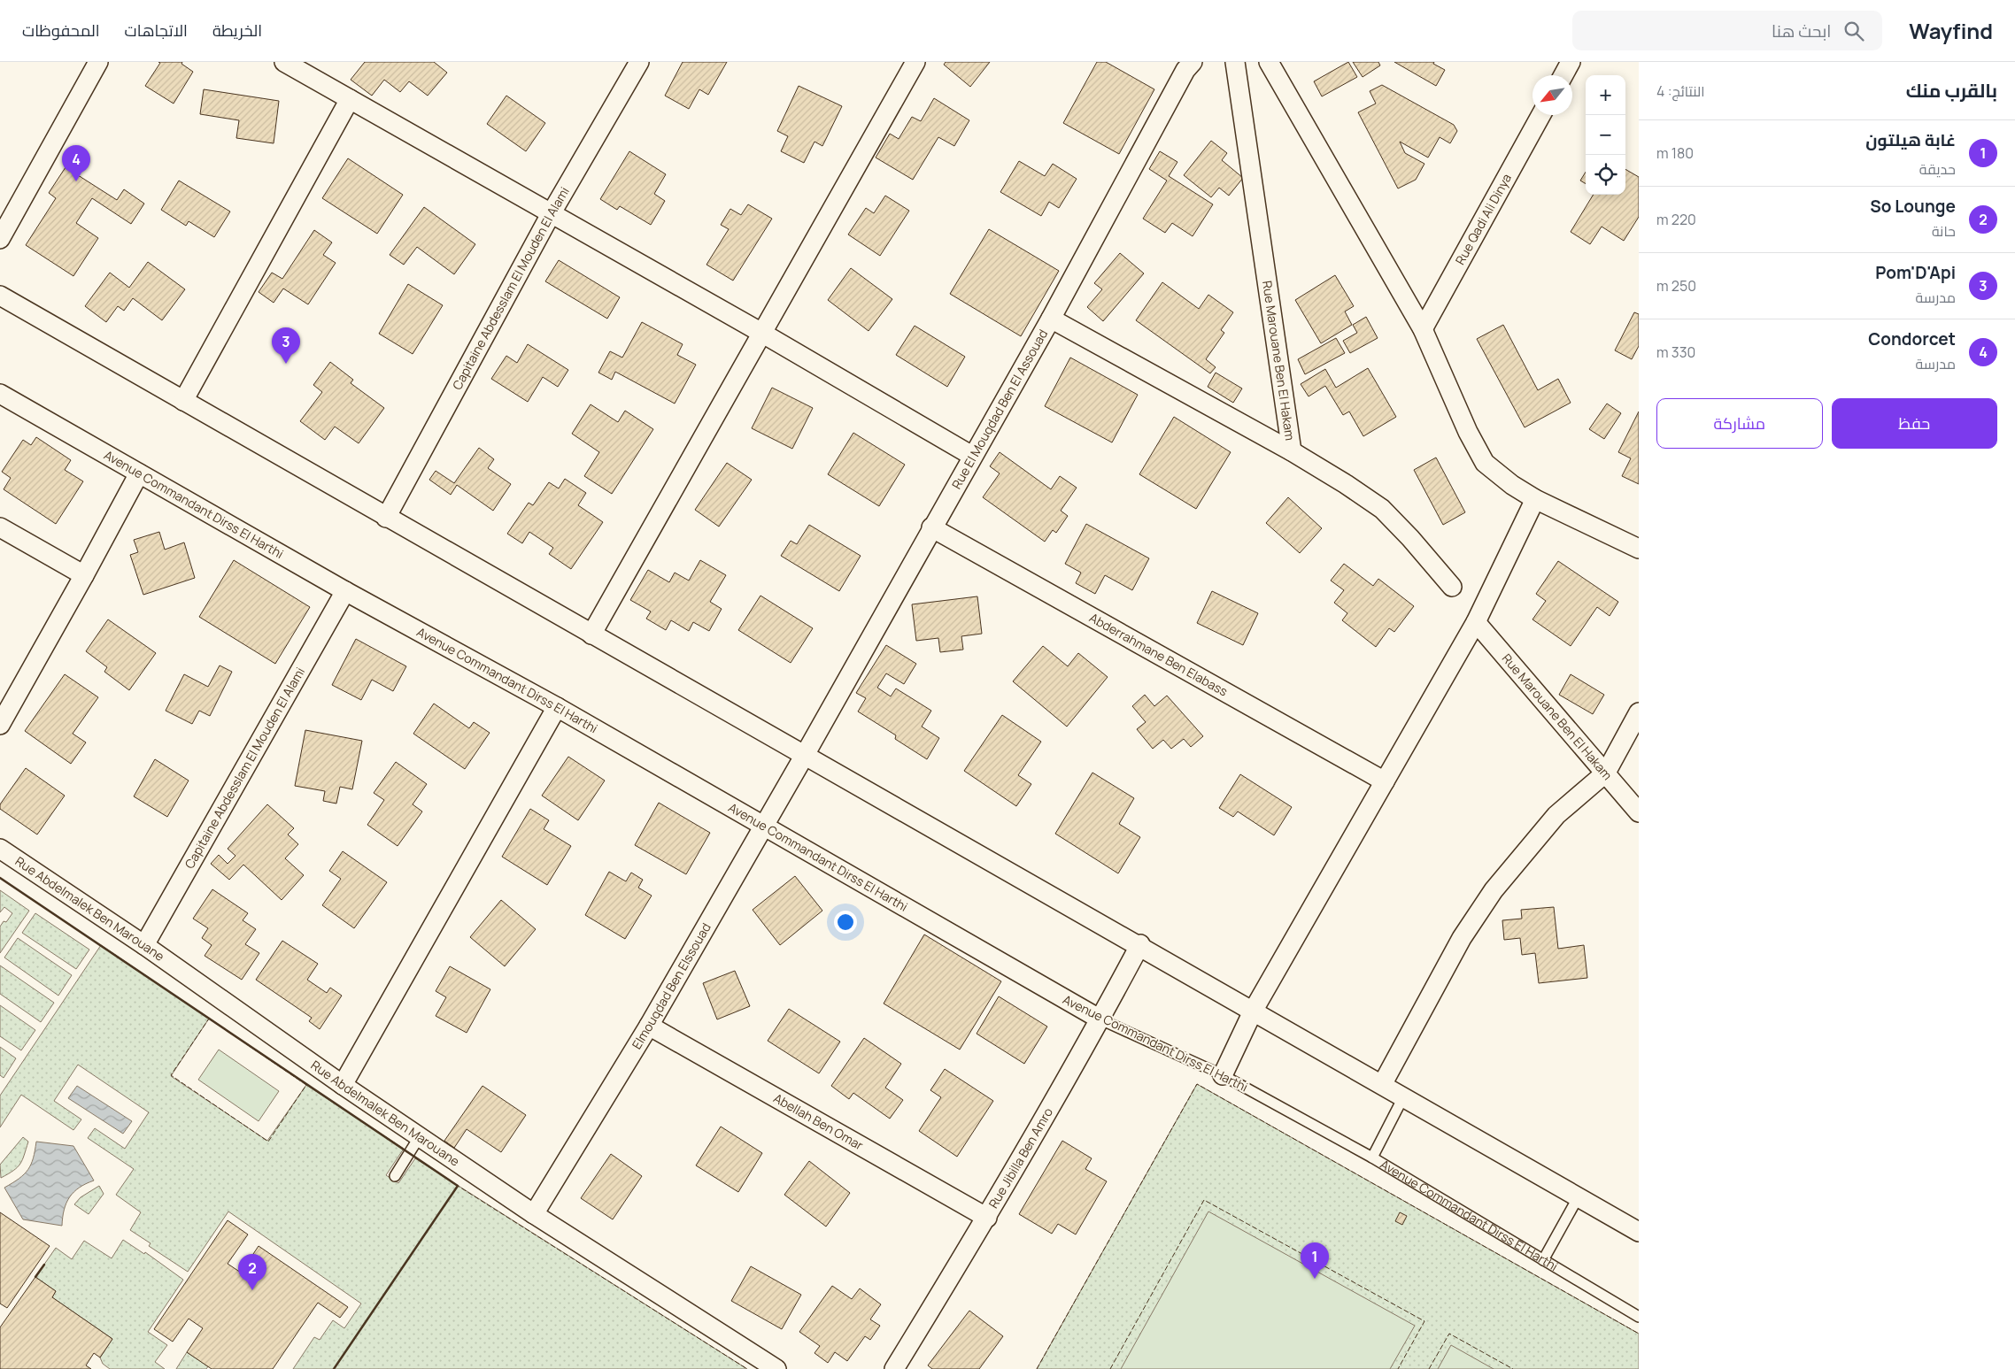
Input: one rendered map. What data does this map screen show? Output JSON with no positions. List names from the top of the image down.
{
  "streets": {
    "street": [
      "Rue Qadi Ali Dinya",
      "Capitaine Abdesslam El Mouden El Alami",
      "Rue Marouane Ben El Hakam",
      "Rue El Mouqdad Ben El Assouad",
      "Avenue Commandant Dirss El Harthi",
      "Abderrahmane Ben Elabass",
      "Rue Abdelmalek Ben Marouane",
      "Elmouqdad Ben Elssouad",
      "Abellah Ben Omar",
      "Rue Jibilla Ben Amro"
    ]
  },
  "crossings": [
    ["Capitaine Abdesslam El Mouden El Alami", "Avenue Commandant Dirss El Harthi"],
    ["Capitaine Abdesslam El Mouden El Alami", "Rue Abdelmalek Ben Marouane"],
    ["Rue El Mouqdad Ben El Assouad", "Abderrahmane Ben Elabass"],
    ["Rue El Mouqdad Ben El Assouad", "Elmouqdad Ben Elssouad"],
    ["Avenue Commandant Dirss El Harthi", "Elmouqdad Ben Elssouad"],
    ["Avenue Commandant Dirss El Harthi", "Rue Jibilla Ben Amro"],
    ["Rue Abdelmalek Ben Marouane", "Elmouqdad Ben Elssouad"],
    ["Elmouqdad Ben Elssouad", "Abellah Ben Omar"],
    ["Abellah Ben Omar", "Rue Jibilla Ben Amro"]
  ],
  "north": "bottom left",
  "page": {
    "header": "Wayfind",
    "search": "ابحث هنا",
    "nav": ["الخريطة", "الاتجاهات", "المحفوظات"],
    "heading": ["بالقرب منك", "النتائج: 4"],
    "map_buttons": ["+", "−"],
    "list": [
      {
        "mark": "1",
        "name": "غابة هيلتون",
        "note": "حديقة",
        "value": "180 m"
      },
      {
        "mark": "2",
        "name": "So Lounge",
        "note": "حانة",
        "value": "220 m"
      },
      {
        "mark": "3",
        "name": "Pom'D'Api",
        "note": "مدرسة",
        "value": "250 m"
      },
      {
        "mark": "4",
        "name": "Condorcet",
        "note": "مدرسة",
        "value": "330 m"
      }
    ],
    "pins": [
      "4",
      "3",
      "1",
      "2"
    ],
    "buttons": ["حفظ", "مشاركة"]
  }
}
